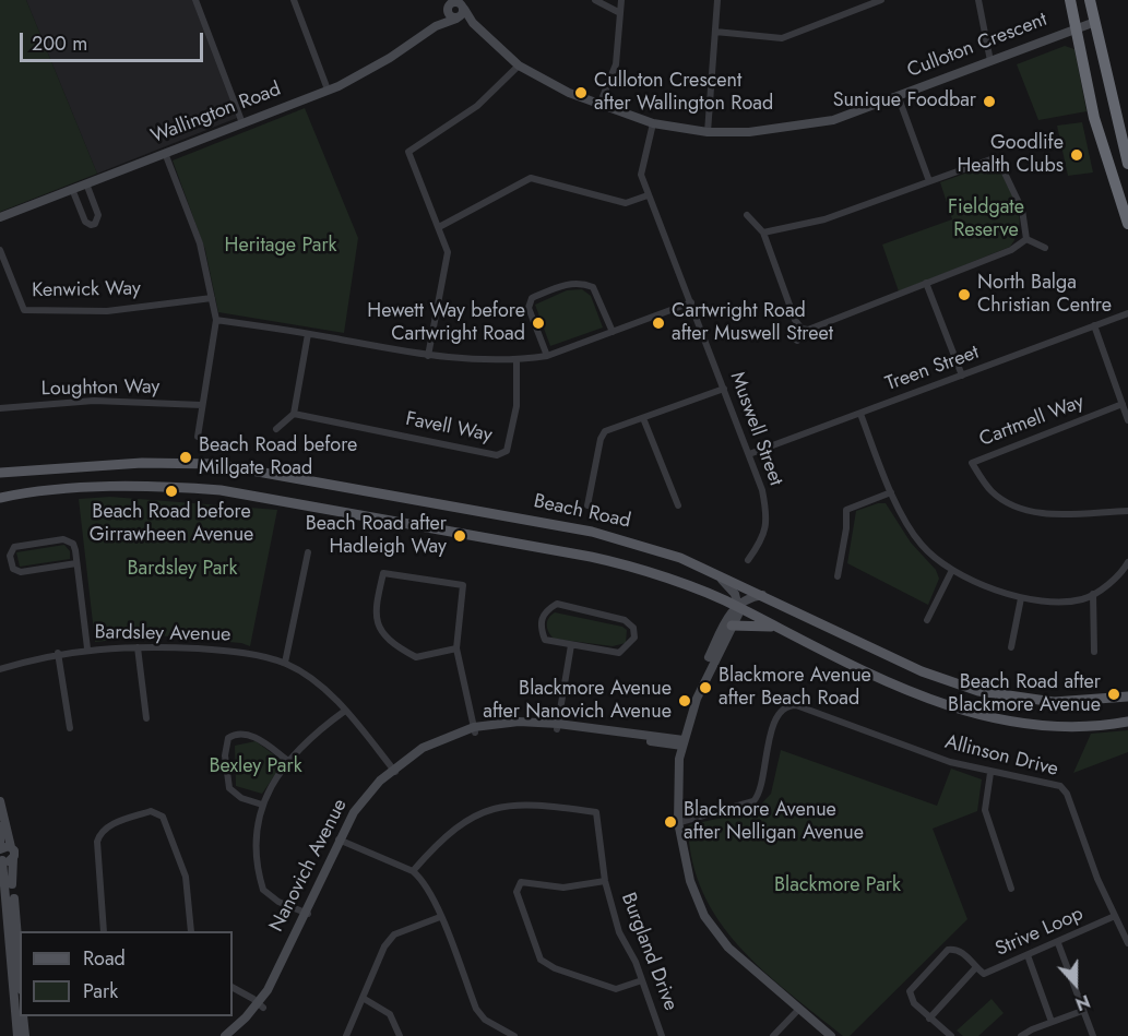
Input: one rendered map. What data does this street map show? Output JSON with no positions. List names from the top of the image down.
{
  "streets": {
    "main road": ["Beach Road"],
    "street": [
      "Culloton Crescent",
      "Wallington Road",
      "Kenwick Way",
      "Treen Street",
      "Loughton Way",
      "Cartmell Way",
      "Favell Way",
      "Muswell Street",
      "Bardsley Avenue",
      "Allinson Drive",
      "Nanovich Avenue",
      "Strive Loop",
      "Burgland Drive"
    ]
  },
  "crossings": [
    ["Culloton Crescent", "Wallington Road"],
    ["Culloton Crescent", "Muswell Street"],
    ["Treen Street", "Muswell Street"],
    ["Bardsley Avenue", "Nanovich Avenue"],
    ["Allinson Drive", "Strive Loop"]
  ],
  "parks": [
    "Fieldgate Reserve",
    "Heritage Park",
    "Bardsley Park",
    "Bexley Park",
    "Blackmore Park"
  ],
  "places": [
    "Culloton Crescent after Wallington Road",
    "Sunique Foodbar",
    "Goodlife Health Clubs",
    "North Balga Christian Centre",
    "Hewett Way before Cartwright Road",
    "Cartwright Road after Muswell Street",
    "Beach Road before Millgate Road",
    "Beach Road before Girrawheen Avenue",
    "Beach Road after Hadleigh Way",
    "Blackmore Avenue after Beach Road",
    "Beach Road after Blackmore Avenue",
    "Blackmore Avenue after Nanovich Avenue",
    "Blackmore Avenue after Nelligan Avenue"
  ],
  "legend": ["Road", "Park"],
  "scale_bar": "200 m",
  "north": "bottom"
}
